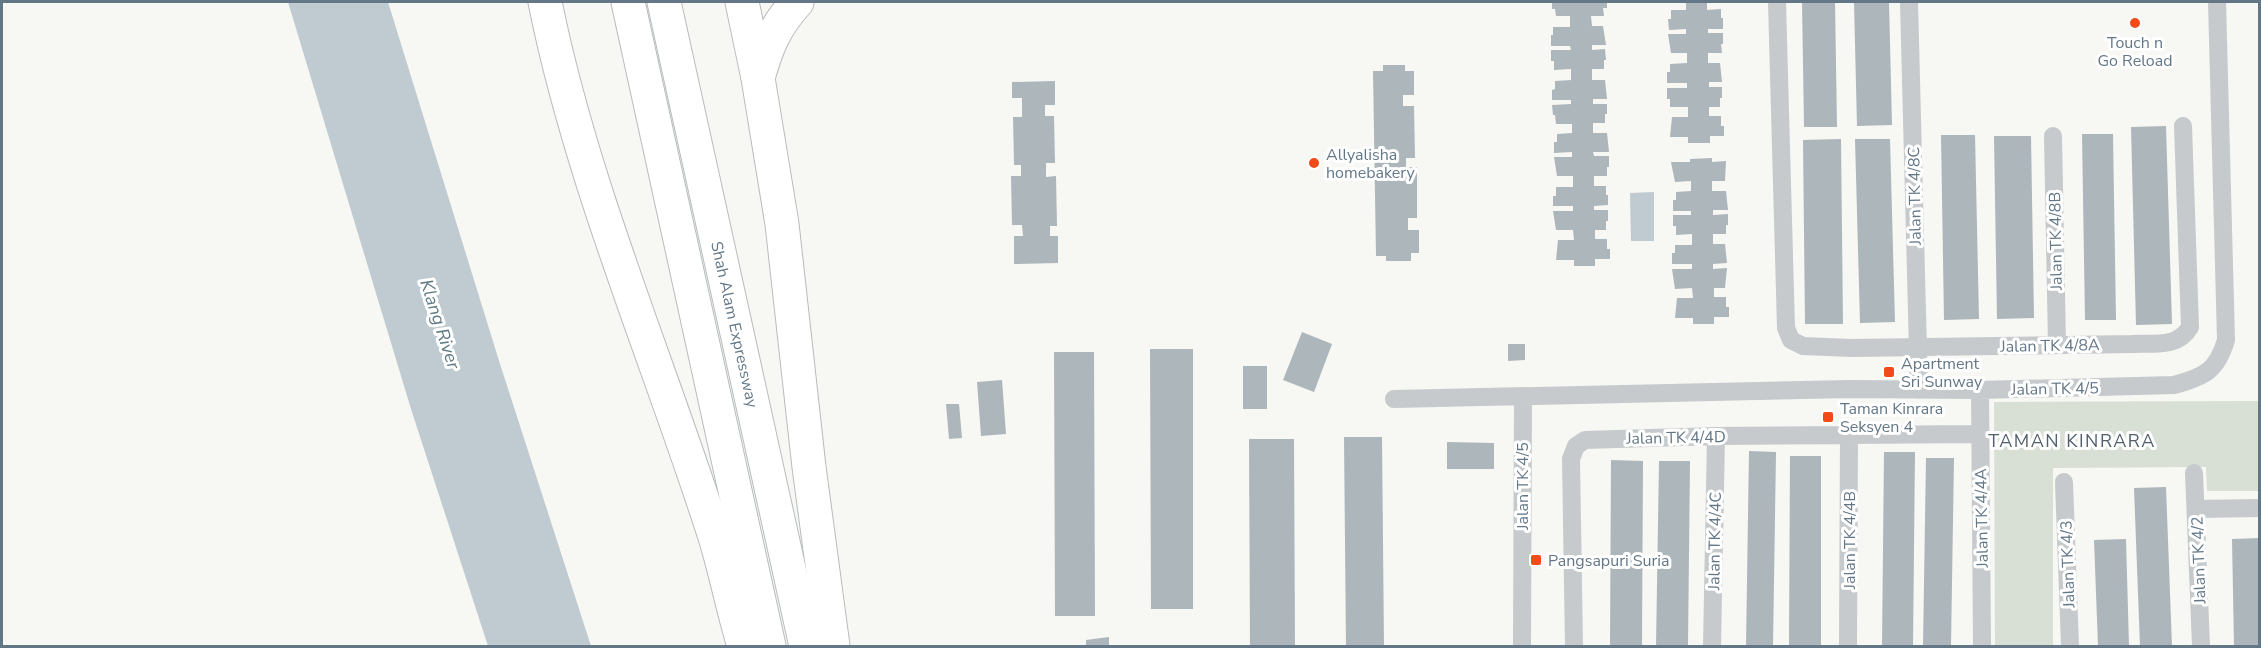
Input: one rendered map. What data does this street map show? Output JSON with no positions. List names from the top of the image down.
{
  "streets": {
    "highway": ["Shah Alam Expressway"],
    "street": [
      "Jalan TK 4/8C",
      "Jalan TK 4/8B",
      "Jalan TK 4/8A",
      "Jalan TK 4/5",
      "Jalan TK 4/4D",
      "Jalan TK 4/4A",
      "Jalan TK 4/4B",
      "Jalan TK 4/4C",
      "Jalan TK 4/2",
      "Jalan TK 4/3"
    ]
  },
  "crossings": [
    ["Jalan TK 4/8C", "Jalan TK 4/8A"],
    ["Jalan TK 4/8C", "Jalan TK 4/5"],
    ["Jalan TK 4/8B", "Jalan TK 4/8A"],
    ["Jalan TK 4/5", "Jalan TK 4/4A"],
    ["Jalan TK 4/4D", "Jalan TK 4/4A"],
    ["Jalan TK 4/4D", "Jalan TK 4/4B"],
    ["Jalan TK 4/4D", "Jalan TK 4/4C"]
  ],
  "districts": ["TAMAN KINRARA"],
  "water": ["Klang River"],
  "places": {
    "other": ["Touch n Go Reload", "Allyalisha homebakery"],
    "transit": ["Apartment Sri Sunway", "Taman Kinrara Seksyen 4", "Pangsapuri Suria"]
  }
}
